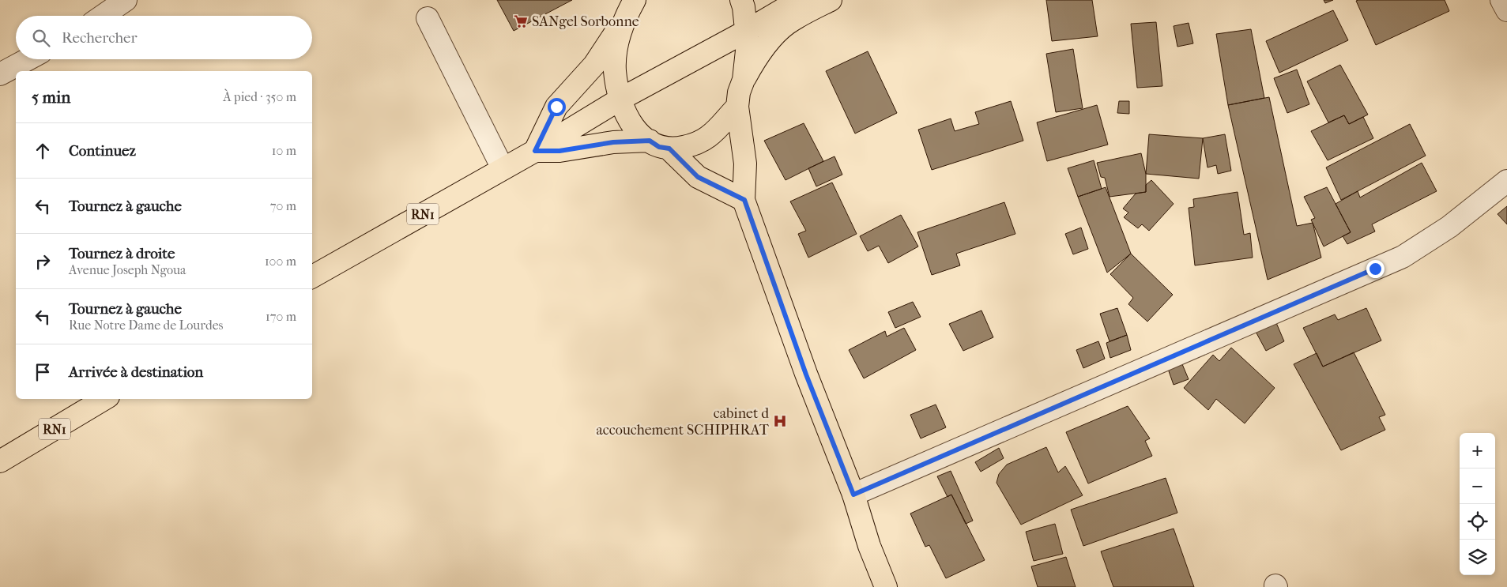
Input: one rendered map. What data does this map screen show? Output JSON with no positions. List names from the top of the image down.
{
  "streets": {
    "main road": ["RN1"]
  },
  "places": {
    "supermarket": ["SANgel Sorbonne"],
    "hospital": ["cabinet d accouchement SCHIPHRAT"]
  },
  "page": {
    "search": "Rechercher",
    "heading": ["5 min", "À pied · 350 m"],
    "list": [
      ["Continuez", "10 m"],
      ["Tournez à gauche", "70 m"],
      ["Tournez à droite", "Avenue Joseph Ngoua", "100 m"],
      ["Tournez à gauche", "Rue Notre Dame de Lourdes", "170 m"],
      "Arrivée à destination"
    ],
    "map_buttons": ["+", "−"]
  }
}
